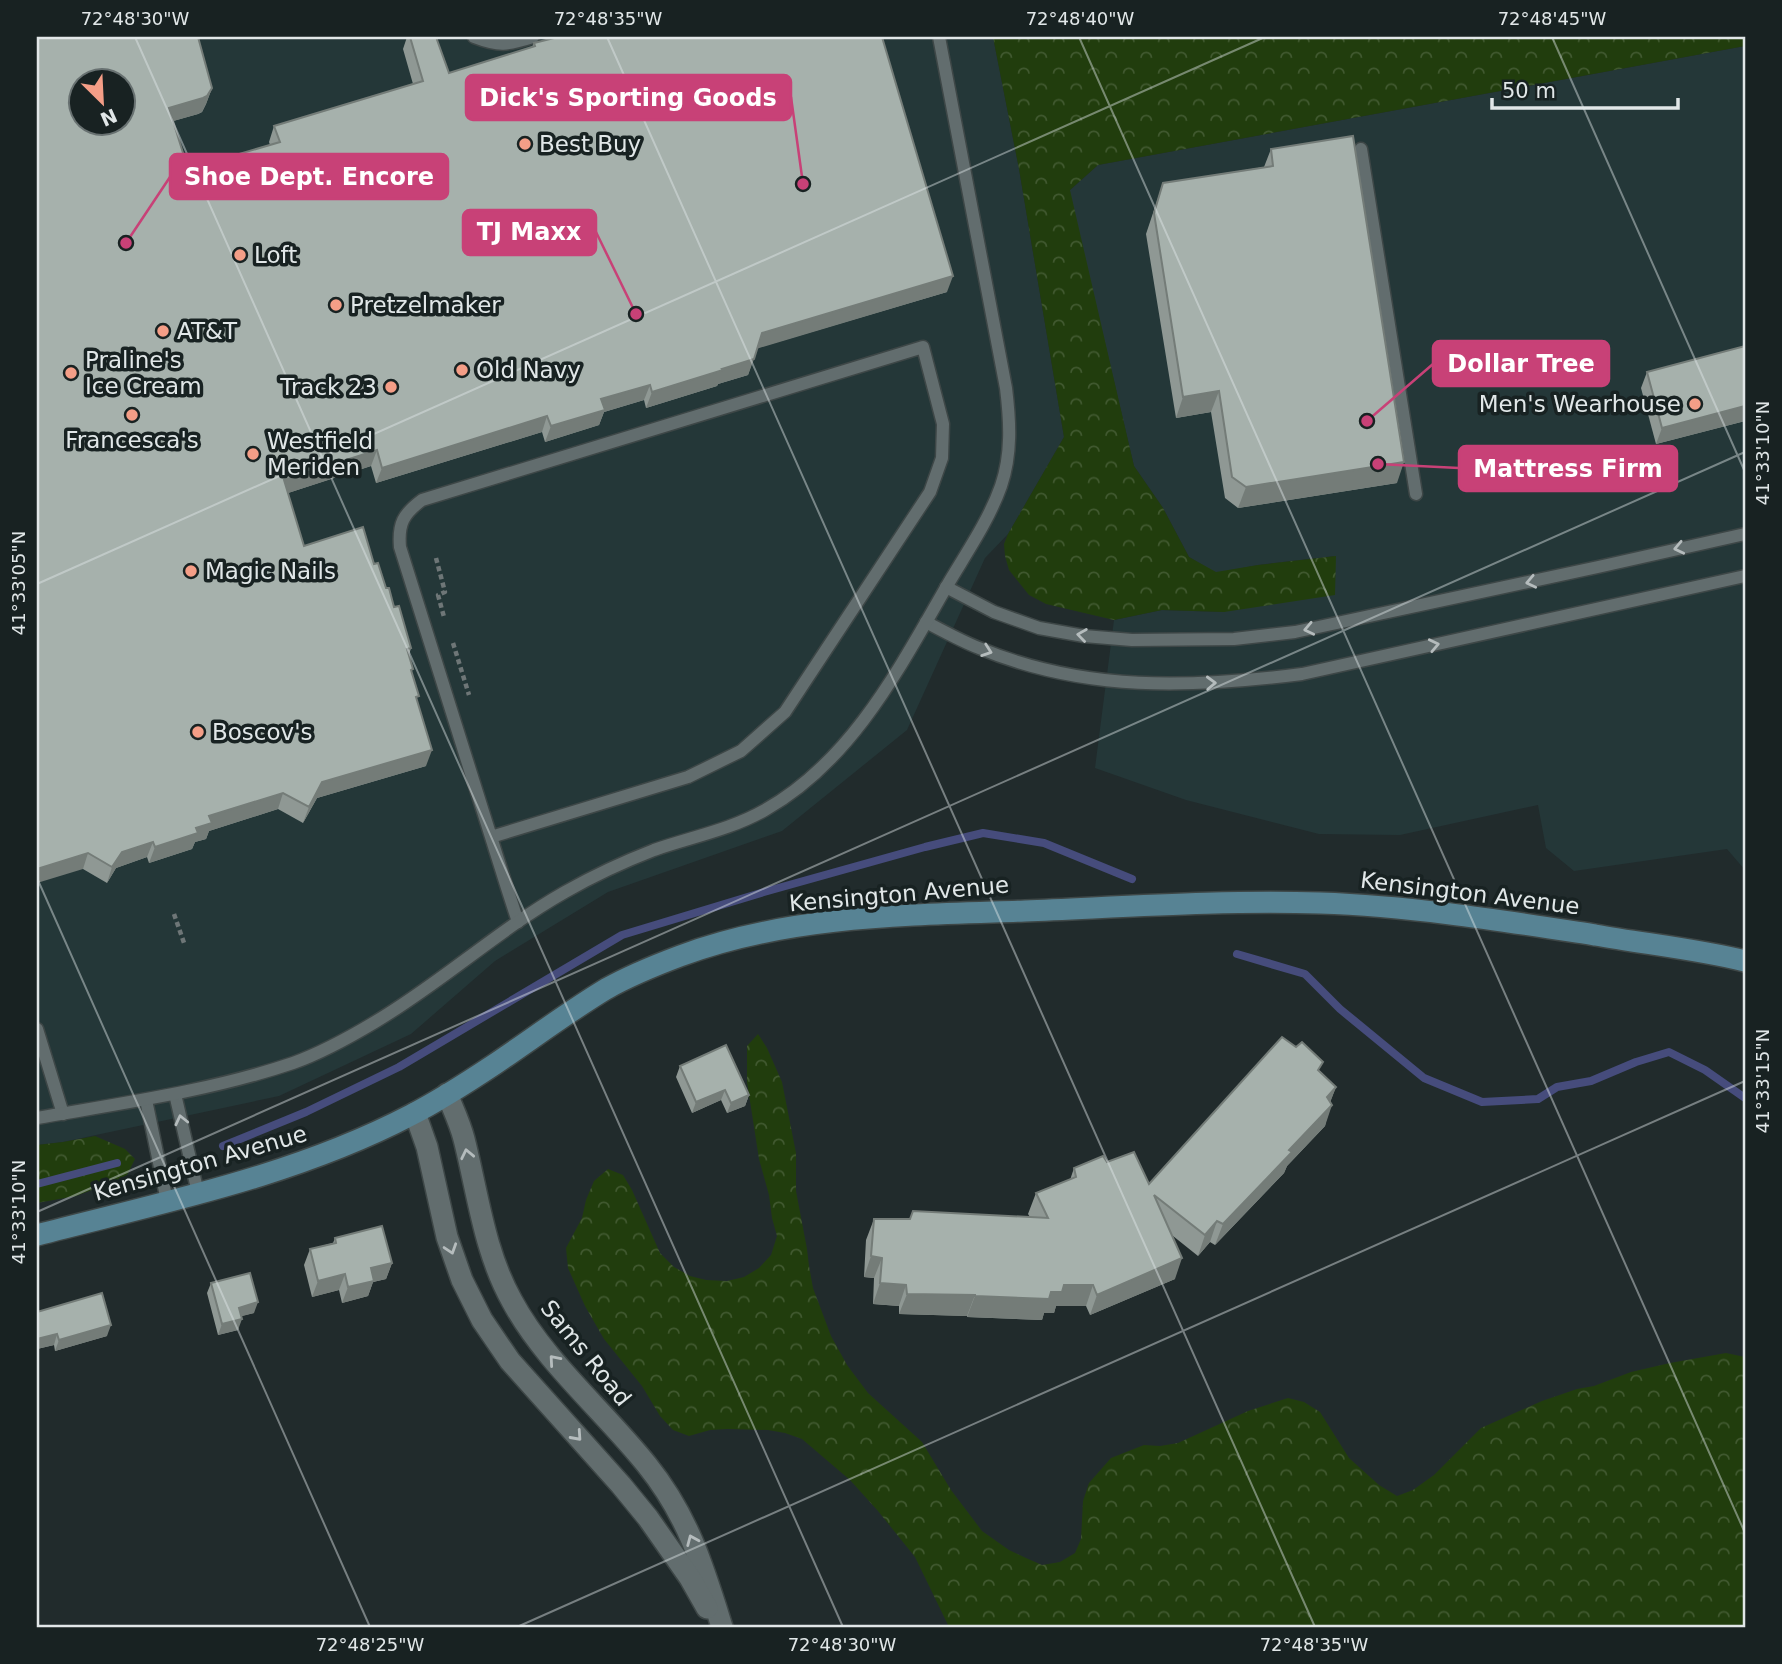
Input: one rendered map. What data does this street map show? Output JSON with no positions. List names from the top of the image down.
{
  "streets": {
    "main road": ["Kensington Avenue"],
    "street": ["Sams Road"]
  },
  "crossings": [
    ["Kensington Avenue", "Sams Road"]
  ],
  "places": [
    "Best Buy",
    "Dick's Sporting Goods",
    "Shoe Dept. Encore",
    "Loft",
    "Pretzelmaker",
    "TJ Maxx",
    "AT&T",
    "Old Navy",
    "Praline's Ice Cream",
    "Track 23",
    "Men's Wearhouse",
    "Francesca's",
    "Dollar Tree",
    "Westfield Meriden",
    "Mattress Firm",
    "Magic Nails",
    "Boscov's"
  ],
  "scale_bar": "50 m",
  "north": "bottom right",
  "coordinates": [
    "72°48'30\"W",
    "72°48'35\"W",
    "72°48'40\"W",
    "72°48'45\"W",
    "41°33'10\"N",
    "41°33'05\"N",
    "41°33'15\"N",
    "72°48'25\"W"
  ]
}
